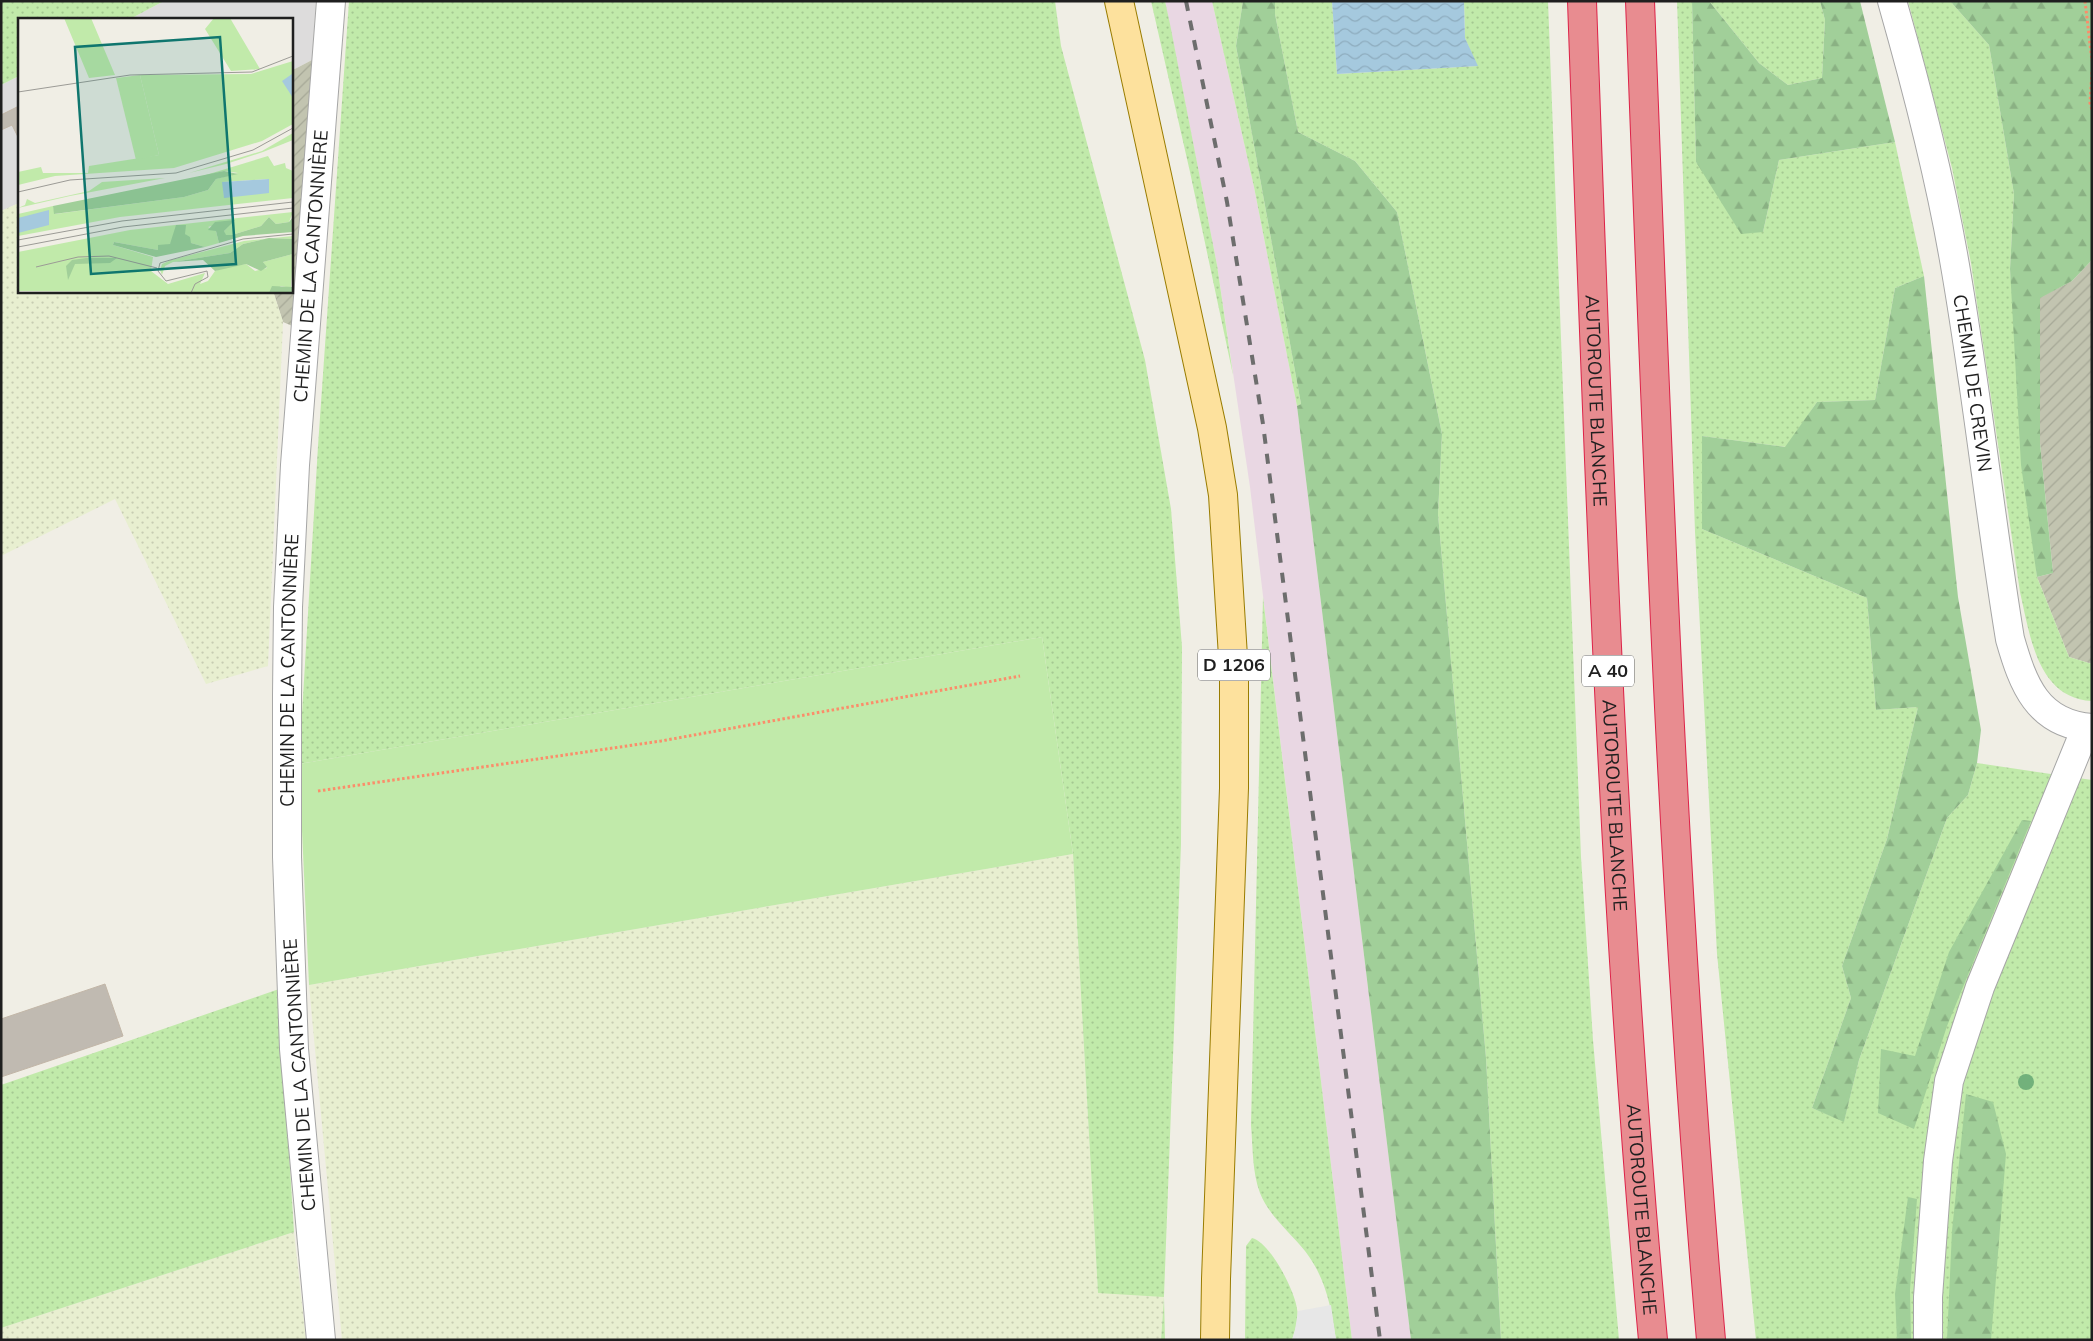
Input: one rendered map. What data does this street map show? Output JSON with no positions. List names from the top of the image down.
{
  "streets": {
    "highway": ["AUTOROUTE BLANCHE", "A 40"],
    "main road": ["D 1206"],
    "street": ["CHEMIN DE LA CANTONNIÈRE", "CHEMIN DE CREVIN"]
  }
}
